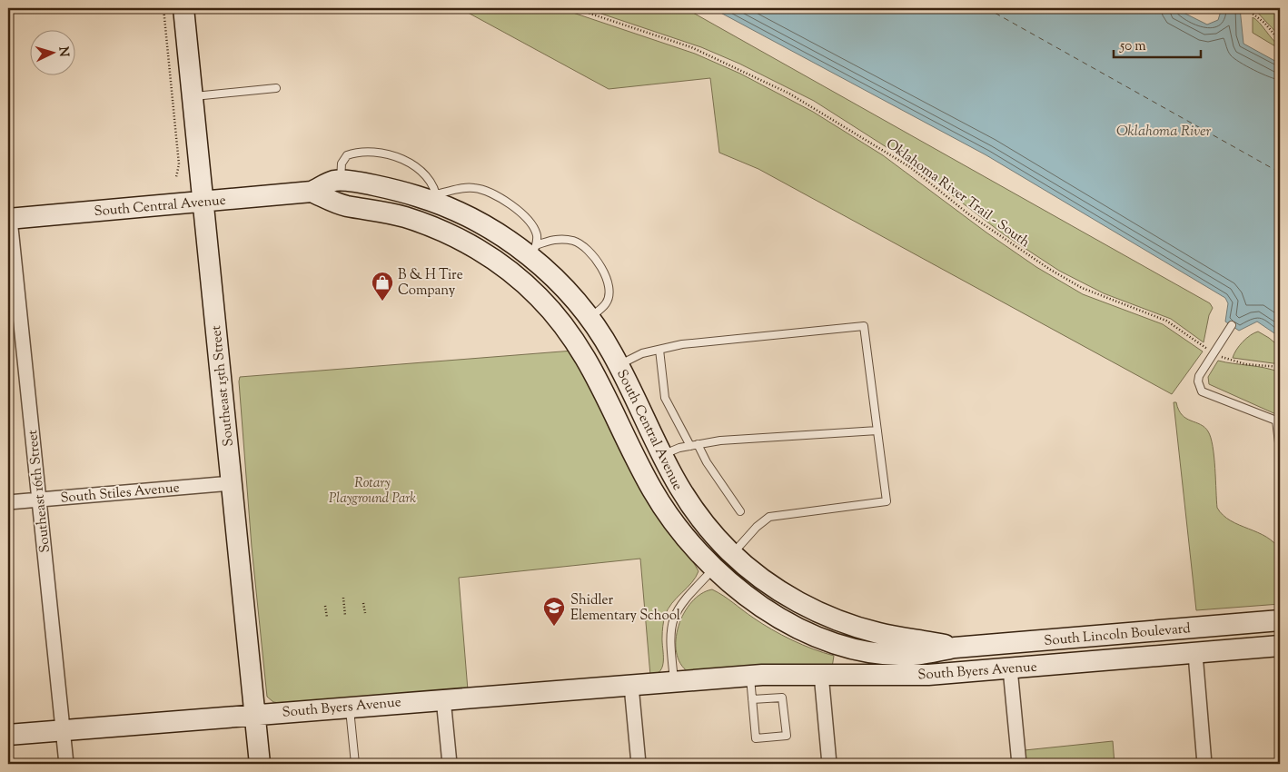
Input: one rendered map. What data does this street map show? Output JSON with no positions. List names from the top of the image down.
{
  "streets": {
    "main road": [
      "South Central Avenue",
      "Southeast 15th Street",
      "South Lincoln Boulevard",
      "South Byers Avenue"
    ],
    "street": ["Southeast 16th Street", "South Stiles Avenue"],
    "path": ["Oklahoma River Trail - South"]
  },
  "crossings": [
    ["South Central Avenue", "Southeast 15th Street"],
    ["South Central Avenue", "Southeast 16th Street"],
    ["South Central Avenue", "South Lincoln Boulevard"],
    ["Southeast 15th Street", "South Stiles Avenue"],
    ["Southeast 15th Street", "South Byers Avenue"],
    ["Southeast 16th Street", "South Stiles Avenue"],
    ["Southeast 16th Street", "South Byers Avenue"]
  ],
  "water": ["Oklahoma River"],
  "parks": ["Rotary Playground Park"],
  "places": {
    "shop": ["B & H Tire Company"],
    "school or university": ["Shidler Elementary School"]
  },
  "scale_bar": "50 m",
  "north": "right"
}
